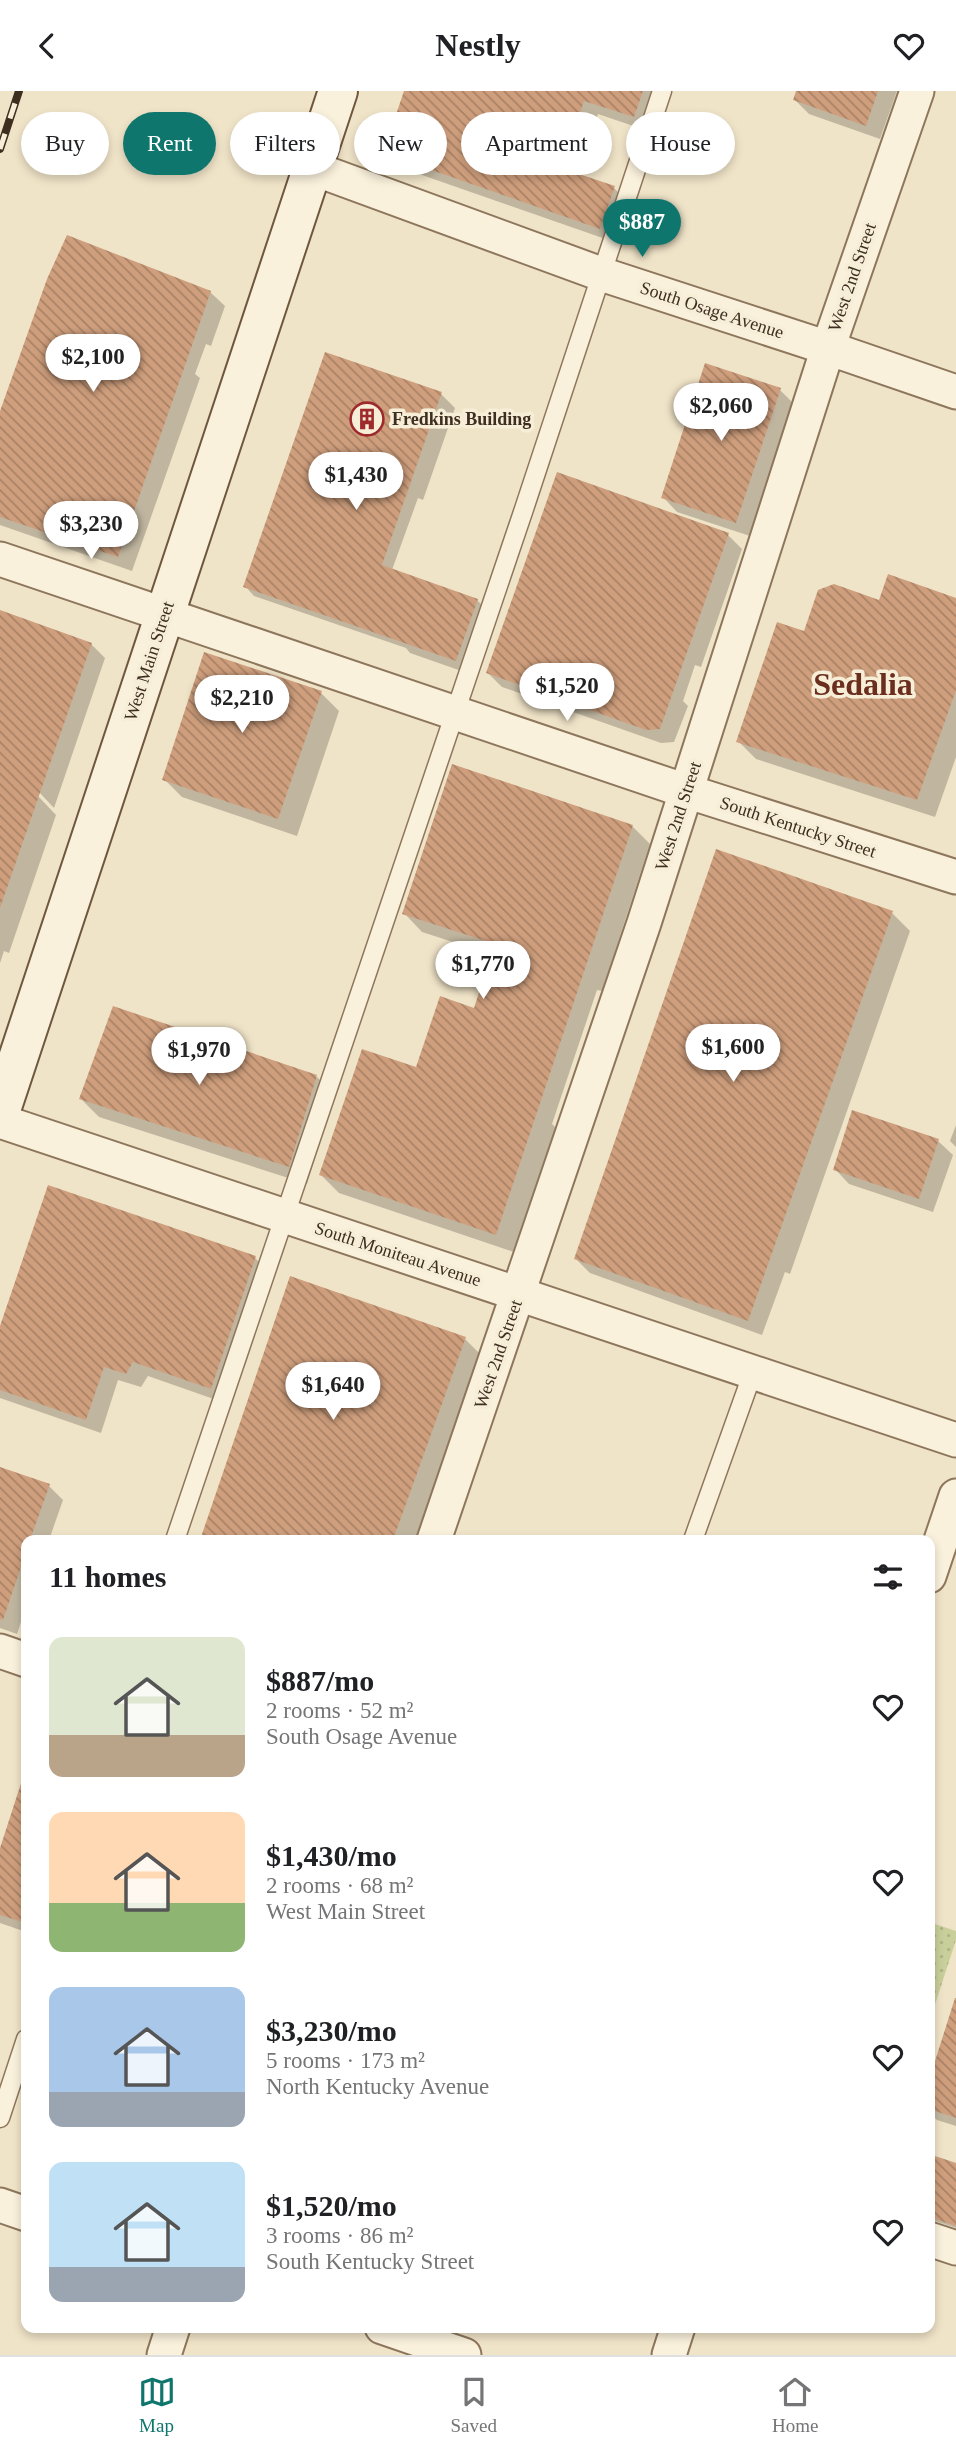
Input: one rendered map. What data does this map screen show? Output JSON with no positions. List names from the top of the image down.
{
  "streets": {
    "main road": ["West Main Street"],
    "street": [
      "West 2nd Street",
      "South Osage Avenue",
      "South Kentucky Street",
      "South Moniteau Avenue"
    ]
  },
  "crossings": [
    ["West 2nd Street", "South Osage Avenue"],
    ["West 2nd Street", "South Kentucky Street"],
    ["West 2nd Street", "South Moniteau Avenue"],
    ["West Main Street", "South Kentucky Street"]
  ],
  "districts": ["Sedalia"],
  "places": {
    "building": ["Fredkins Building"]
  },
  "page": {
    "header": "Nestly",
    "chip": [
      "Buy",
      "Rent",
      "Filters",
      "New",
      "Apartment",
      "House"
    ],
    "price": [
      "$887",
      "$2,100",
      "$2,060",
      "$1,430",
      "$3,230",
      "$1,520",
      "$2,210",
      "$1,770",
      "$1,600",
      "$1,970",
      "$1,640"
    ],
    "heading": "11 homes",
    "list": [
      {
        "name": "$887/mo",
        "note": "2 rooms · 52 m² · South Osage Avenue"
      },
      {
        "name": "$1,430/mo",
        "note": "2 rooms · 68 m² · West Main Street"
      },
      {
        "name": "$3,230/mo",
        "note": "5 rooms · 173 m² · North Kentucky Avenue"
      },
      {
        "name": "$1,520/mo",
        "note": "3 rooms · 86 m² · South Kentucky Street"
      }
    ],
    "tabs": ["Map", "Saved", "Home"]
  }
}
